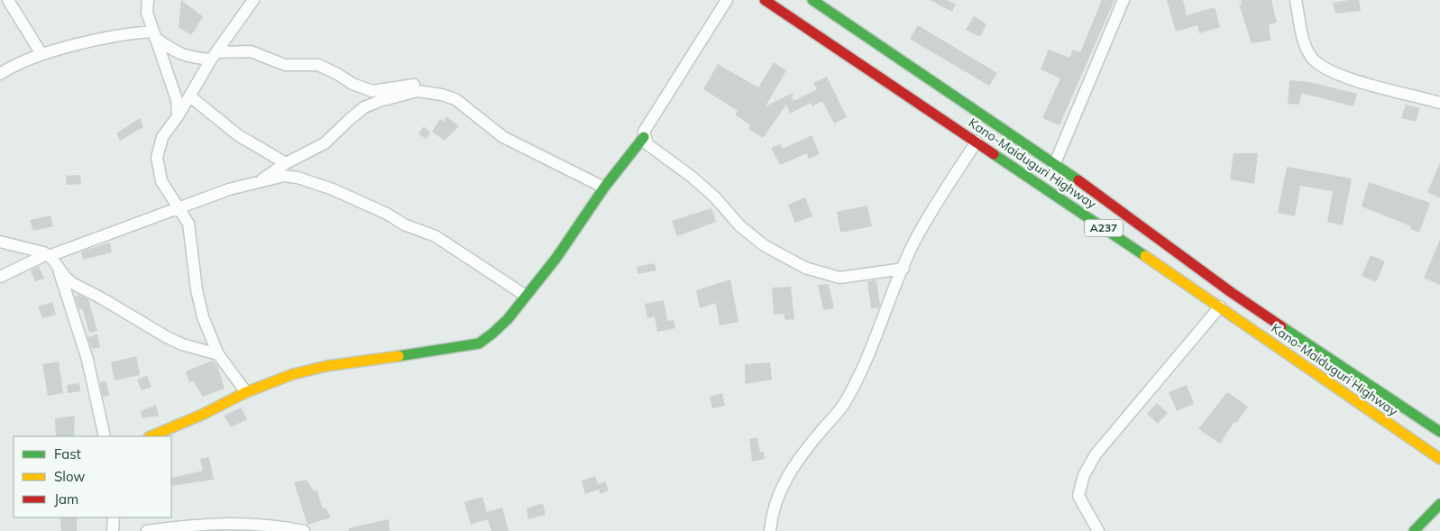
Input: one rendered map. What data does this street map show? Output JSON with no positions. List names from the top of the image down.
{
  "streets": {
    "main road": ["Kano-Maiduguri Highway", "A237"]
  },
  "legend": ["Fast", "Slow", "Jam"]
}
